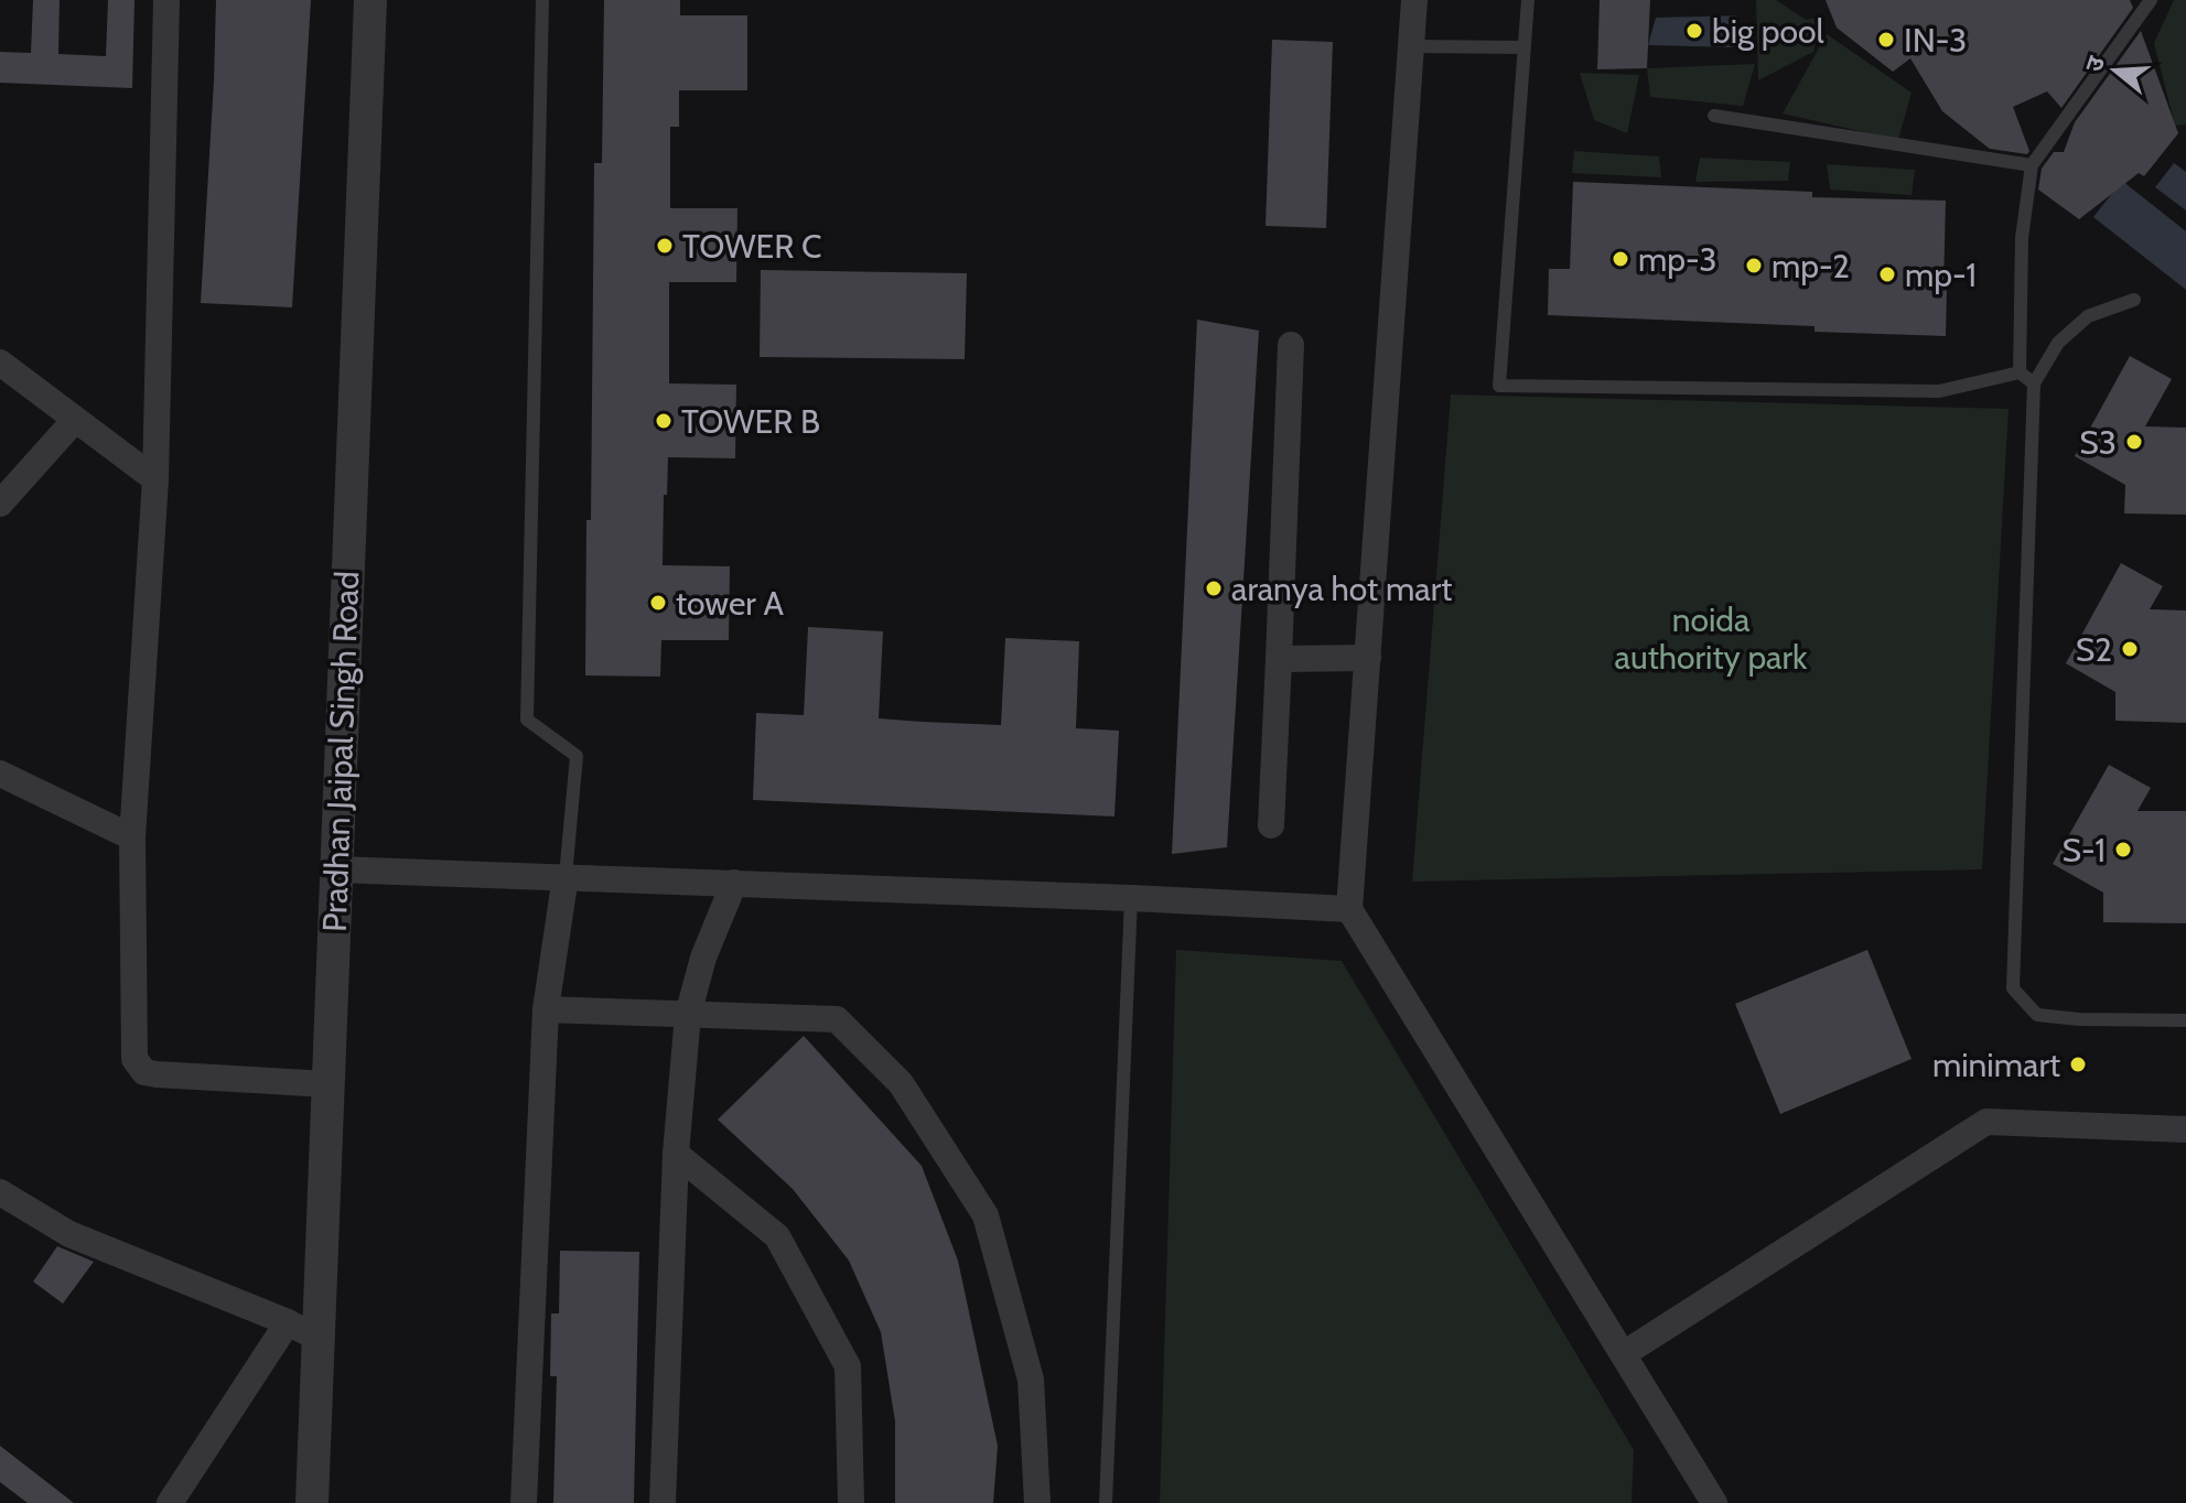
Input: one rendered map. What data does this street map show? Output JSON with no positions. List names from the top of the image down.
{
  "streets": {
    "street": ["Pradhan Jaipal Singh Road"]
  },
  "parks": ["noida authority park"],
  "places": [
    "big pool",
    "IN-3",
    "TOWER C",
    "mp-3",
    "mp-2",
    "mp-1",
    "TOWER B",
    "S3",
    "aranya hot mart",
    "tower A",
    "S2",
    "S-1",
    "minimart"
  ],
  "north": "left"
}
